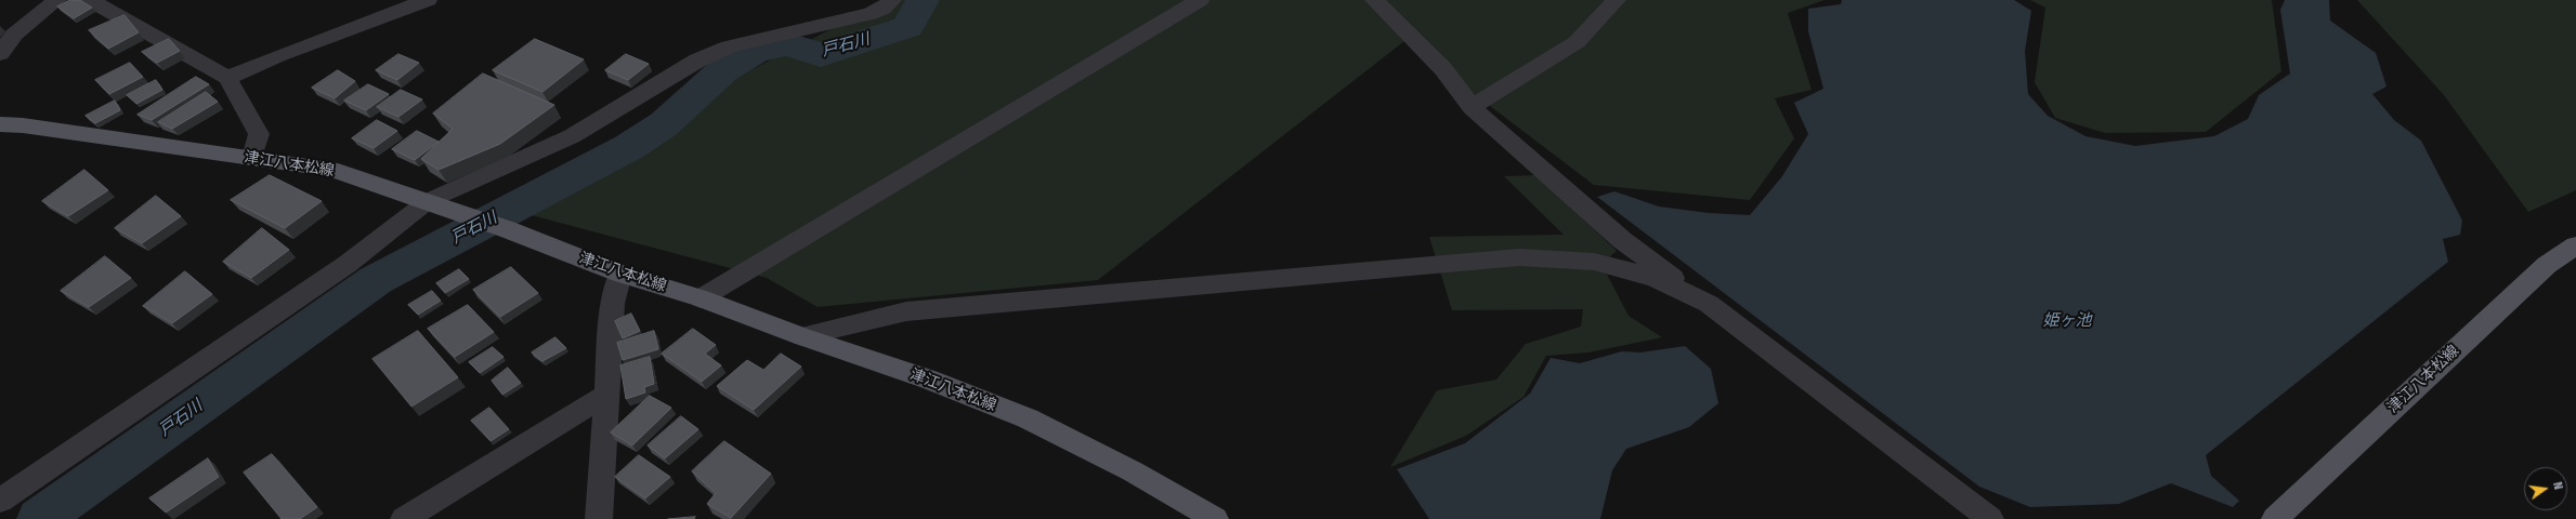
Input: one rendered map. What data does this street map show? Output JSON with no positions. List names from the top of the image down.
{
  "streets": {
    "main road": ["津江八本松線"]
  },
  "water": ["戸石川", "姫ヶ池"],
  "north": "right"
}
